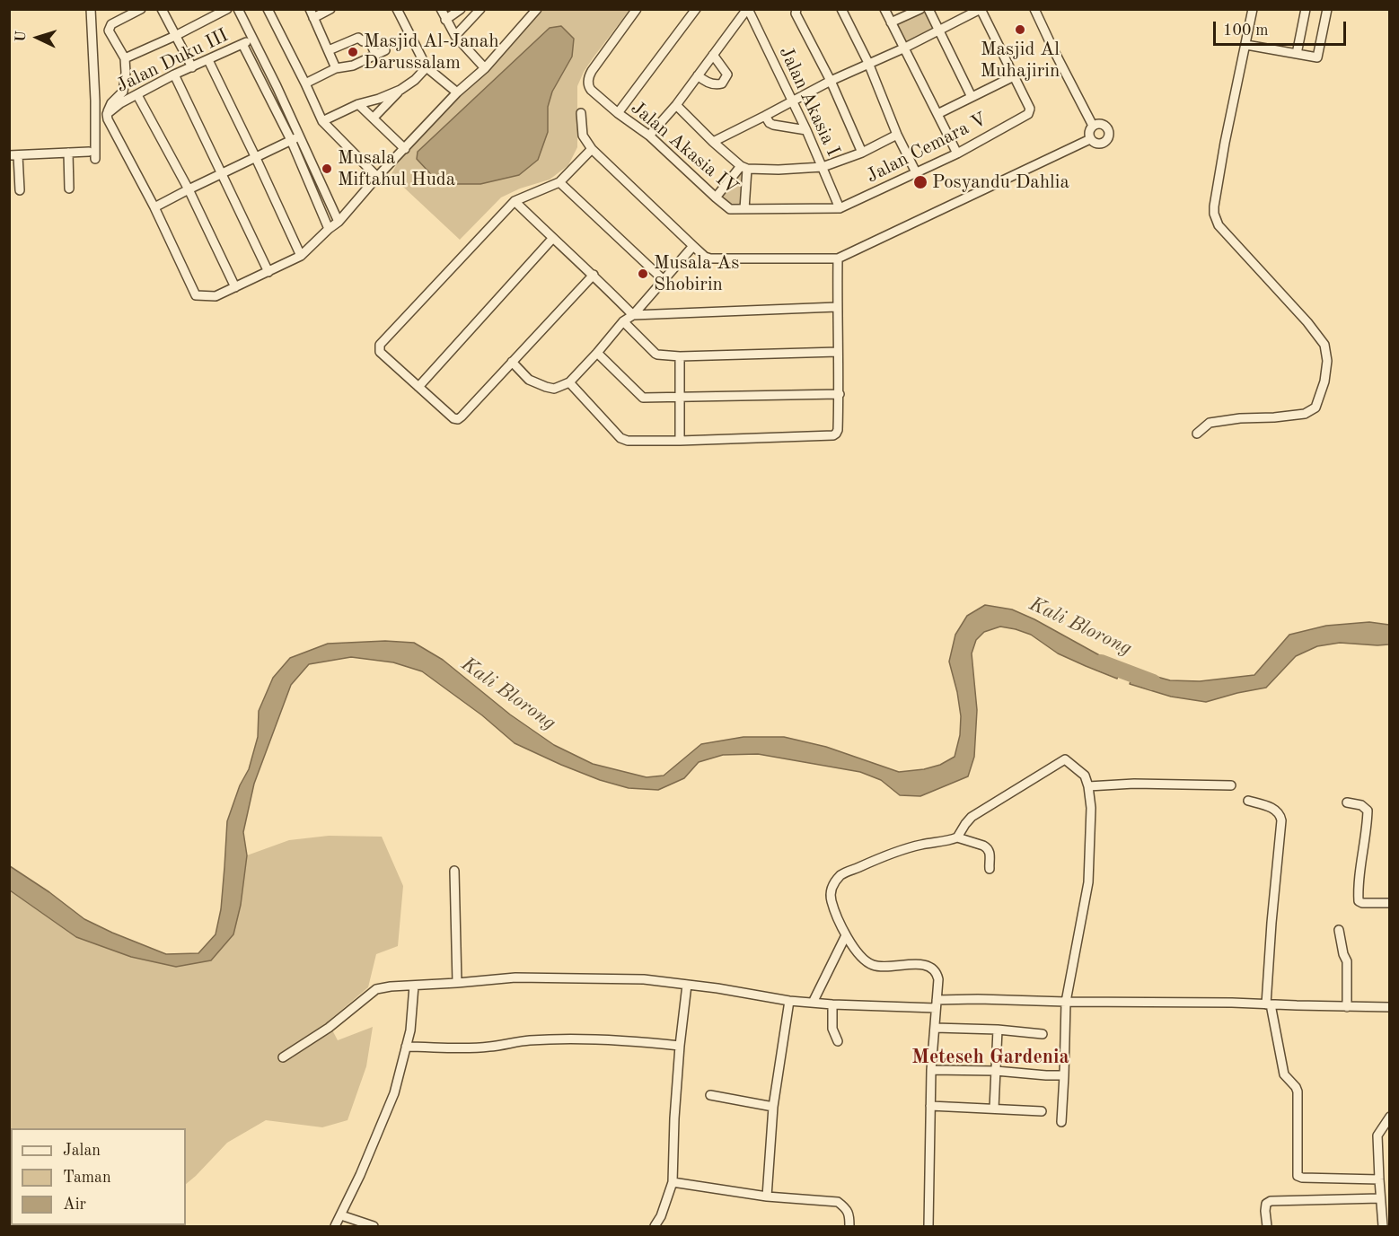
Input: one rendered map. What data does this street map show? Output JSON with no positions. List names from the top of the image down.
{
  "streets": {
    "street": [
      "Jalan Duku III",
      "Jalan Akasia I",
      "Jalan Akasia IV",
      "Jalan Cemara V"
    ]
  },
  "crossings": [
    ["Jalan Akasia I", "Jalan Akasia IV"],
    ["Jalan Akasia I", "Jalan Cemara V"],
    ["Jalan Akasia IV", "Jalan Cemara V"]
  ],
  "districts": ["Meteseh Gardenia"],
  "water": ["Kali Blorong"],
  "places": [
    "Masjid Al Muhajirin",
    "Masjid Al-Janah Darussalam",
    "Musala Miftahul Huda",
    "Posyandu Dahlia",
    "Musala As Shobirin"
  ],
  "legend": ["Jalan", "Taman", "Air"],
  "scale_bar": "100 m",
  "north": "left"
}
